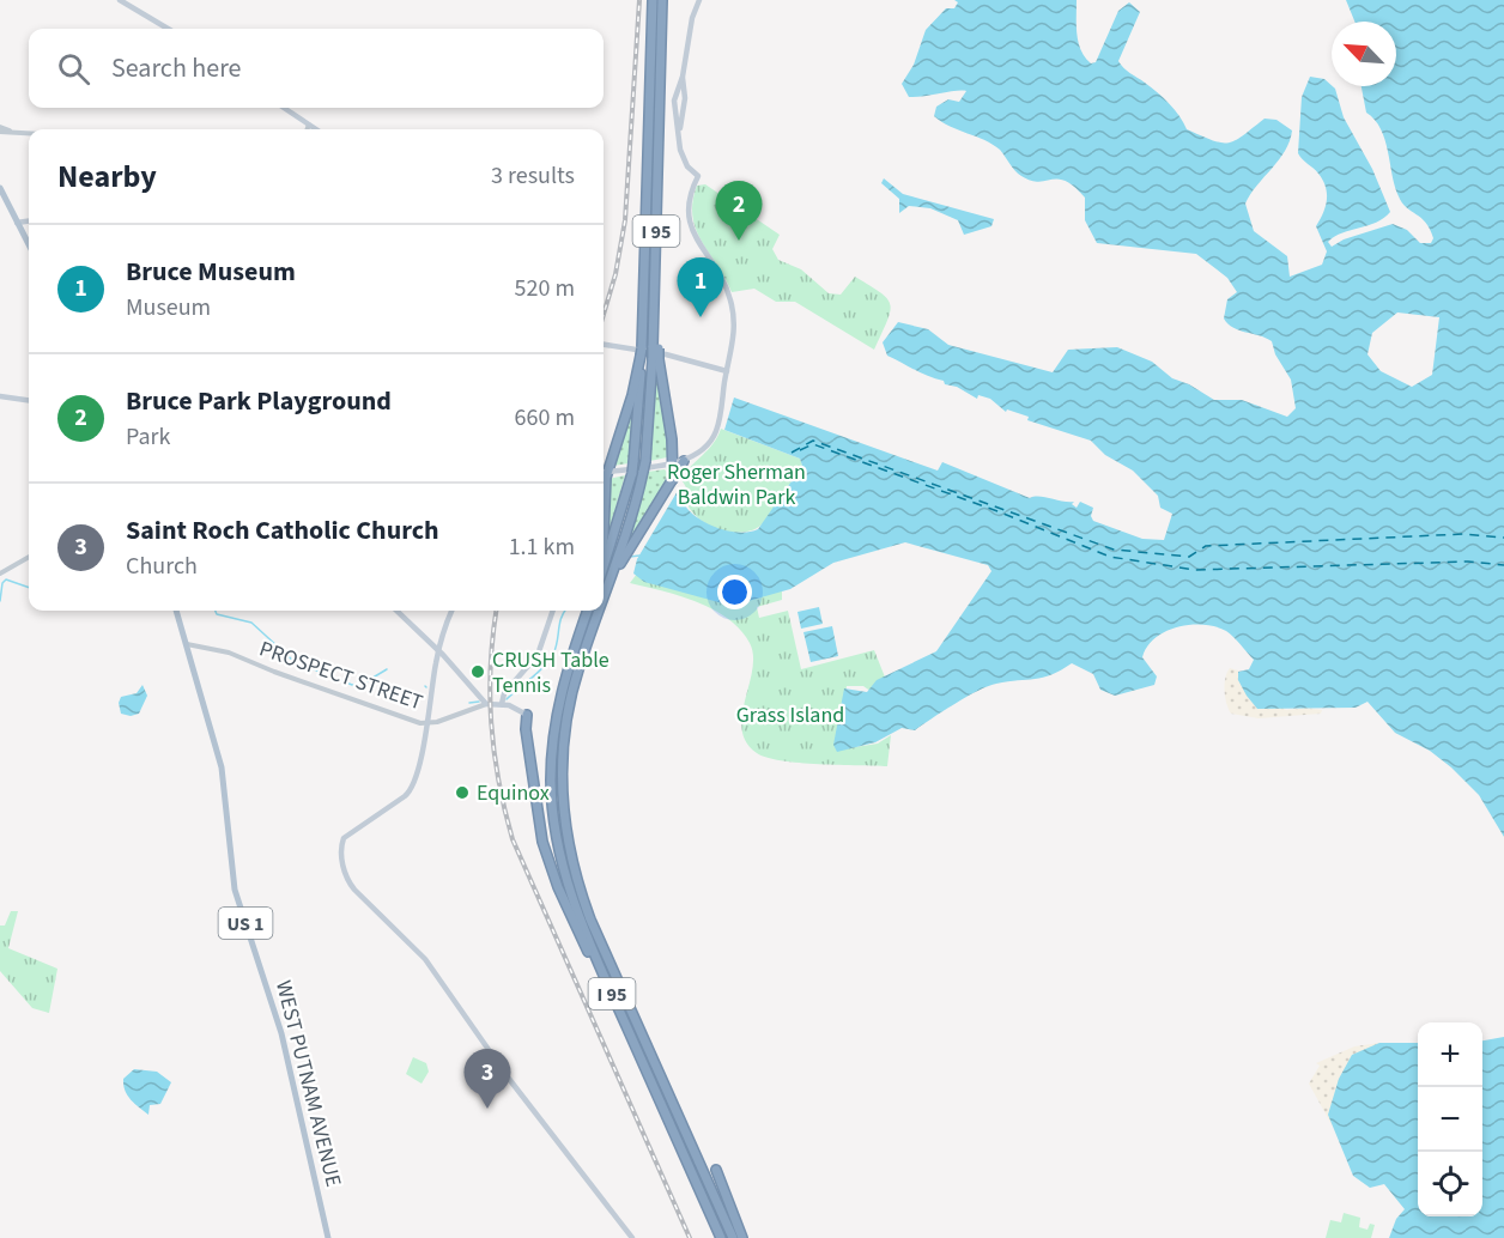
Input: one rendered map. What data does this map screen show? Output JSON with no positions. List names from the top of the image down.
{
  "streets": {
    "highway": ["I 95"],
    "main road": ["US 1", "WEST PUTNAM AVENUE"],
    "street": ["PROSPECT STREET"]
  },
  "crossings": [
    ["PROSPECT STREET", "WEST PUTNAM AVENUE"]
  ],
  "parks": ["Roger Sherman Baldwin Park", "Grass Island"],
  "places": ["CRUSH Table Tennis", "Equinox"],
  "north": "top left",
  "page": {
    "search": "Search here",
    "heading": ["Nearby", "3 results"],
    "pins": ["2", "1", "3"],
    "list": [
      {
        "mark": "1",
        "name": "Bruce Museum",
        "note": "Museum",
        "value": "520 m"
      },
      {
        "mark": "2",
        "name": "Bruce Park Playground",
        "note": "Park",
        "value": "660 m"
      },
      {
        "mark": "3",
        "name": "Saint Roch Catholic Church",
        "note": "Church",
        "value": "1.1 km"
      }
    ],
    "map_buttons": ["+", "−"]
  }
}
